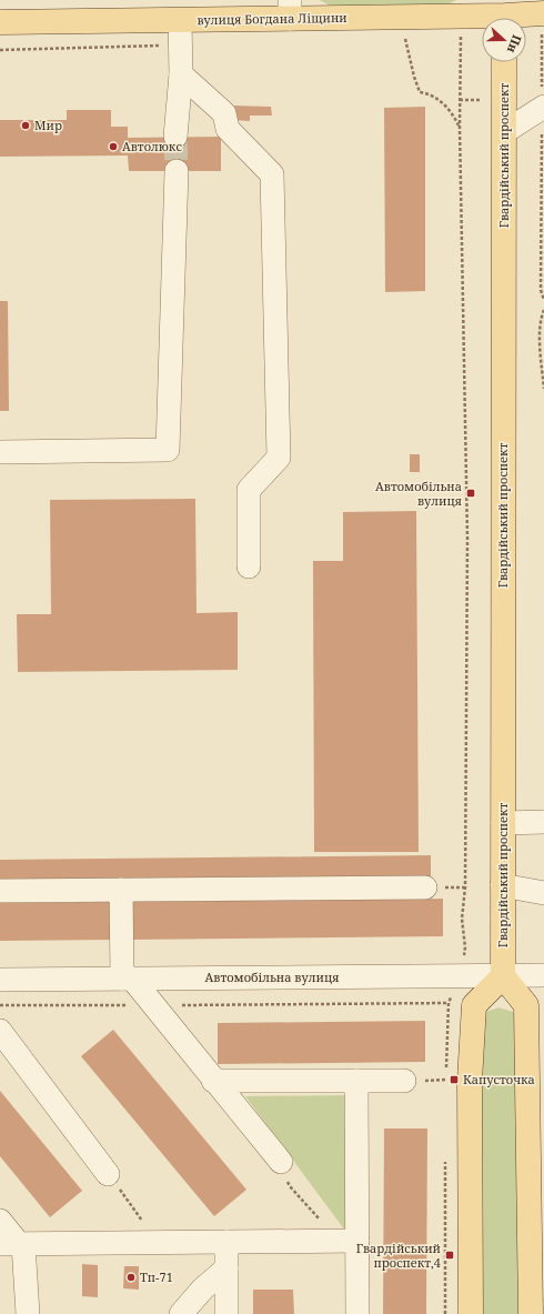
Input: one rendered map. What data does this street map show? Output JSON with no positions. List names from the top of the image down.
{
  "streets": {
    "main road": ["вулиця Богдана Ліщини", "Гвардійський проспект"],
    "street": ["Автомобільна вулиця"]
  },
  "crossings": [
    ["Гвардійський проспект", "Автомобільна вулиця"]
  ],
  "places": {
    "other": ["Мир", "Автолюкс", "Тп-71"],
    "transit": ["Автомобільна вулиця", "Капусточка", "Гвардійський проспект,4"]
  },
  "north": "right"
}
